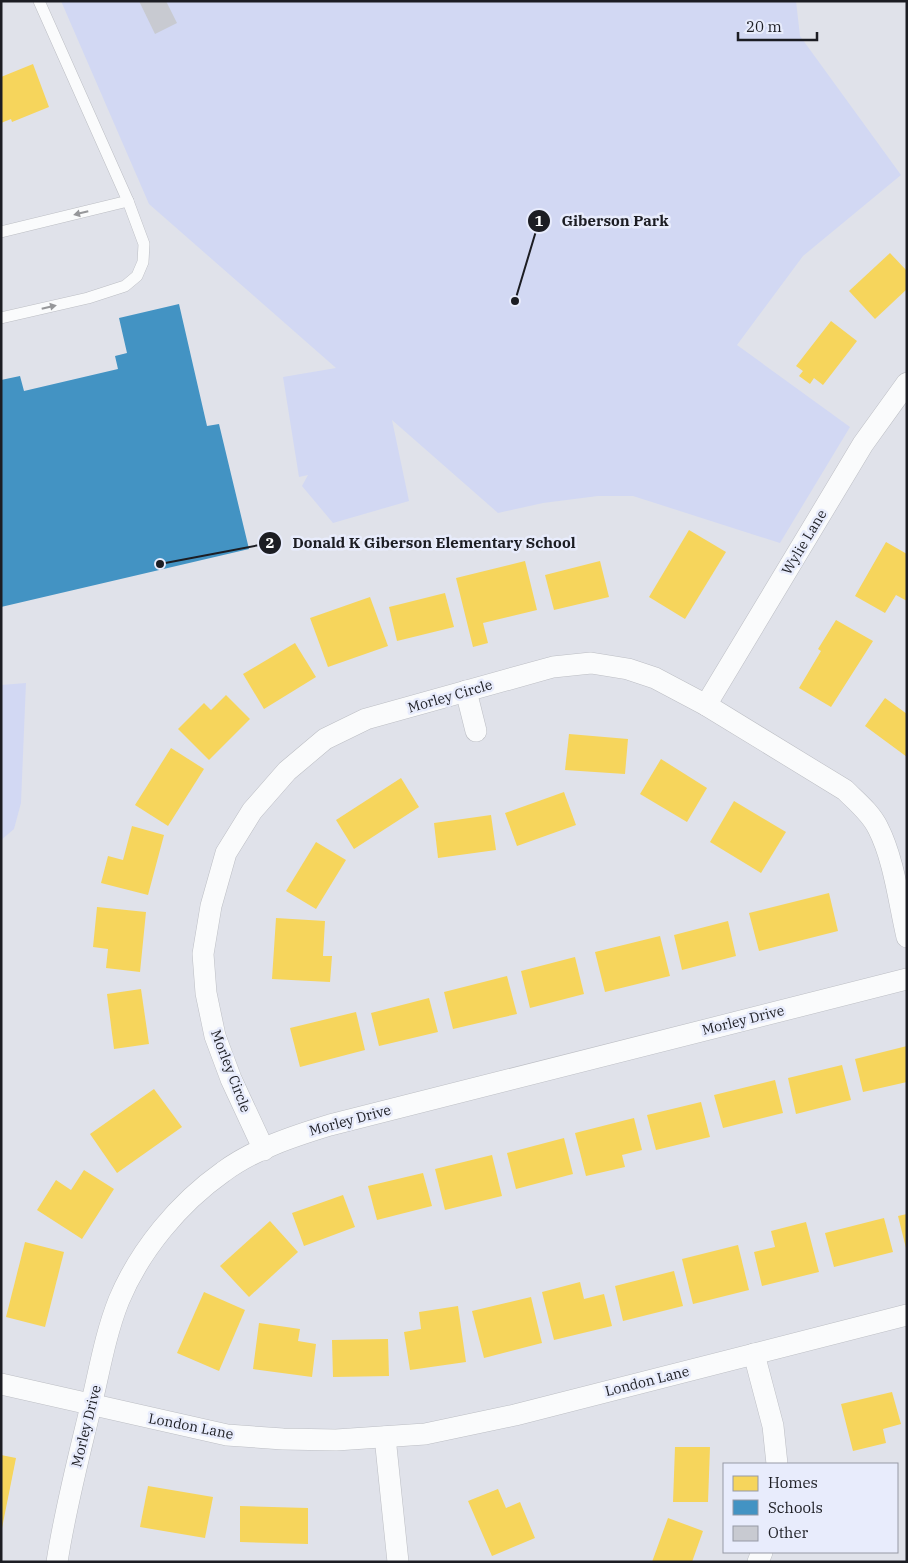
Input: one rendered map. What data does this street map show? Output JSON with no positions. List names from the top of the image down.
{
  "streets": {
    "street": [
      "Wylie Lane",
      "Morley Circle",
      "Morley Drive",
      "London Lane"
    ]
  },
  "crossings": [
    ["Wylie Lane", "Morley Circle"],
    ["Morley Circle", "Morley Drive"],
    ["Morley Drive", "London Lane"]
  ],
  "places": ["Giberson Park", "Donald K Giberson Elementary School"],
  "legend": ["Homes", "Schools", "Other"],
  "scale_bar": "20 m"
}
